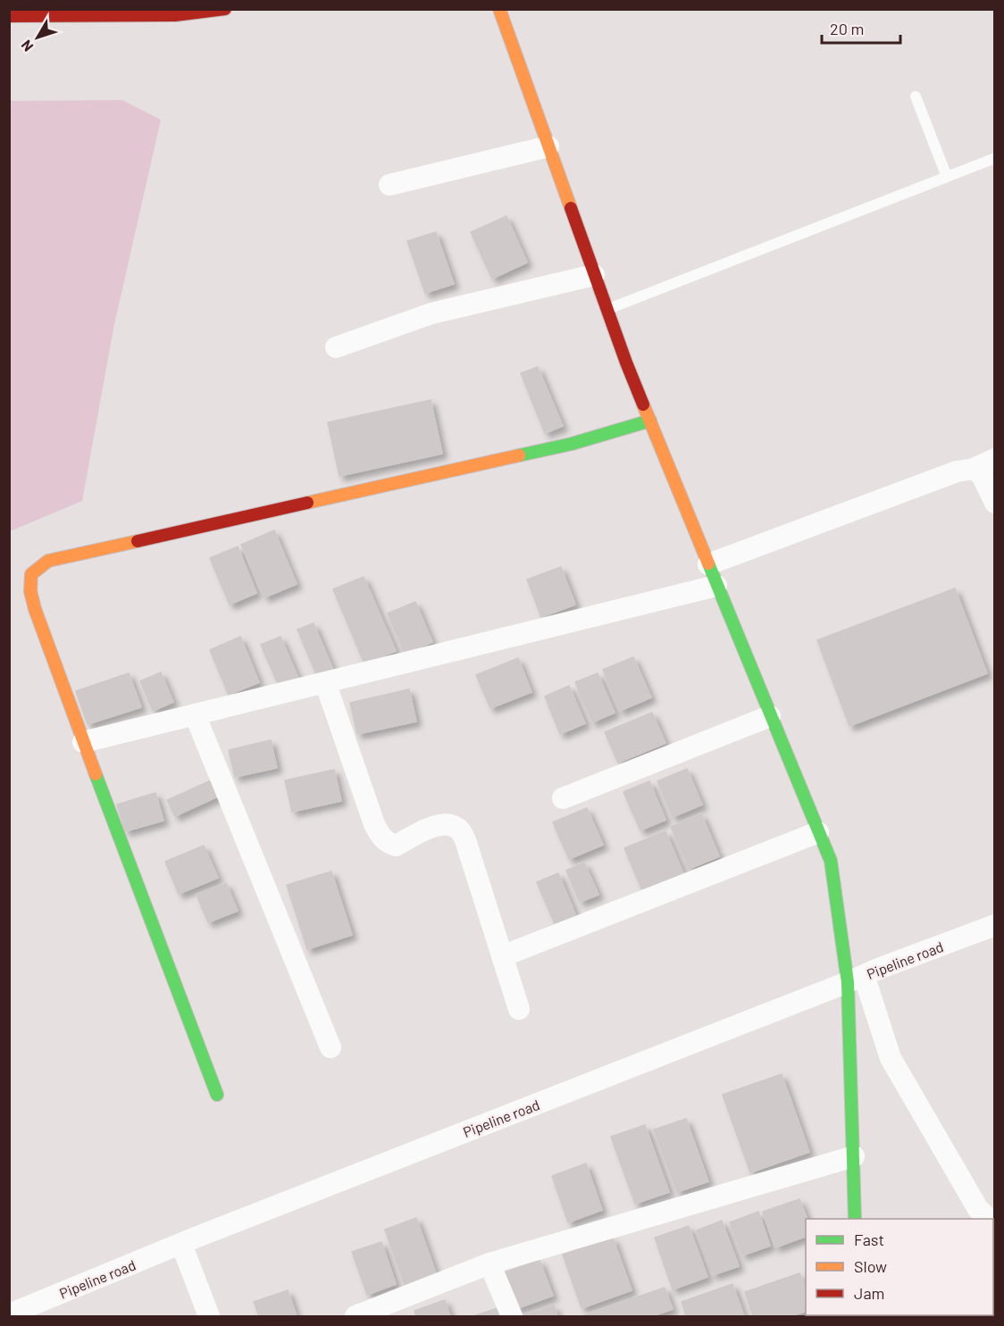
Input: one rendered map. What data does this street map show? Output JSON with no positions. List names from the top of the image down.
{
  "streets": {
    "street": ["Pipeline road"]
  },
  "legend": ["Fast", "Slow", "Jam"],
  "scale_bar": "20 m",
  "north": "bottom left"
}
